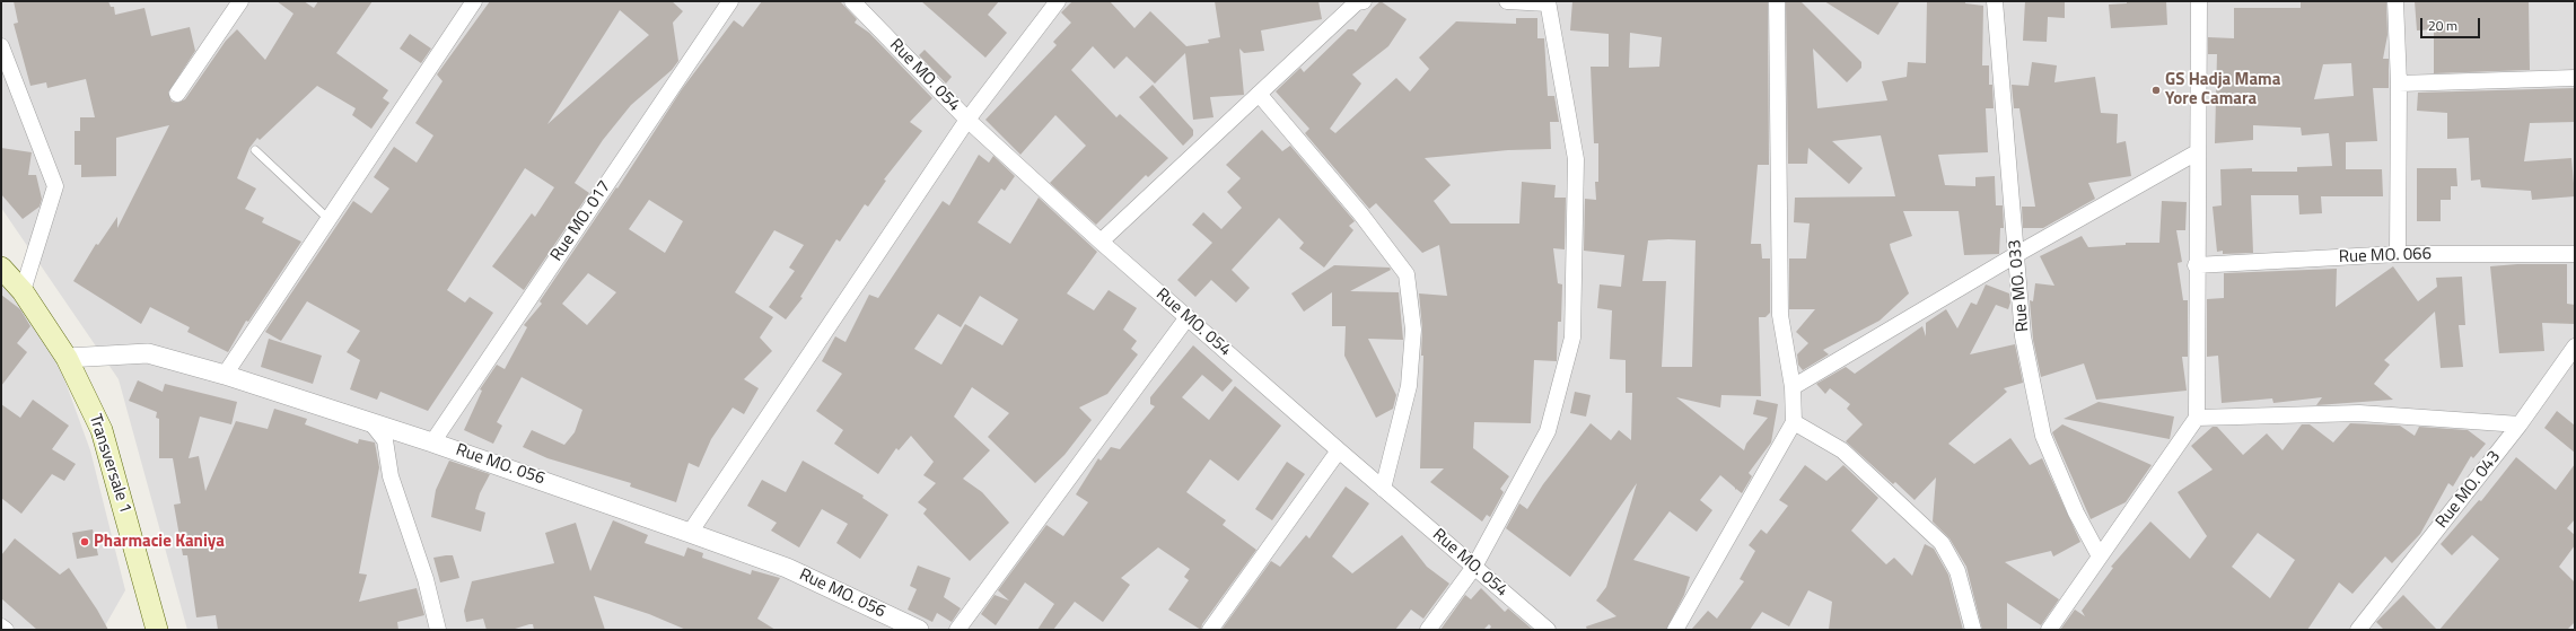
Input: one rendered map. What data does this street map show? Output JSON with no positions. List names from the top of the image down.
{
  "streets": {
    "main road": ["Transversale 1"],
    "street": [
      "Rue MO. 054",
      "Rue MO. 017",
      "Rue MO. 066",
      "Rue MO. 033",
      "Rue MO. 056",
      "Rue MO. 043"
    ]
  },
  "crossings": [
    ["Rue MO. 017", "Rue MO. 056"],
    ["Transversale 1", "Rue MO. 056"]
  ],
  "places": ["GS Hadja Mama Yore Camara", "Pharmacie Kaniya"],
  "scale_bar": "20 m"
}
